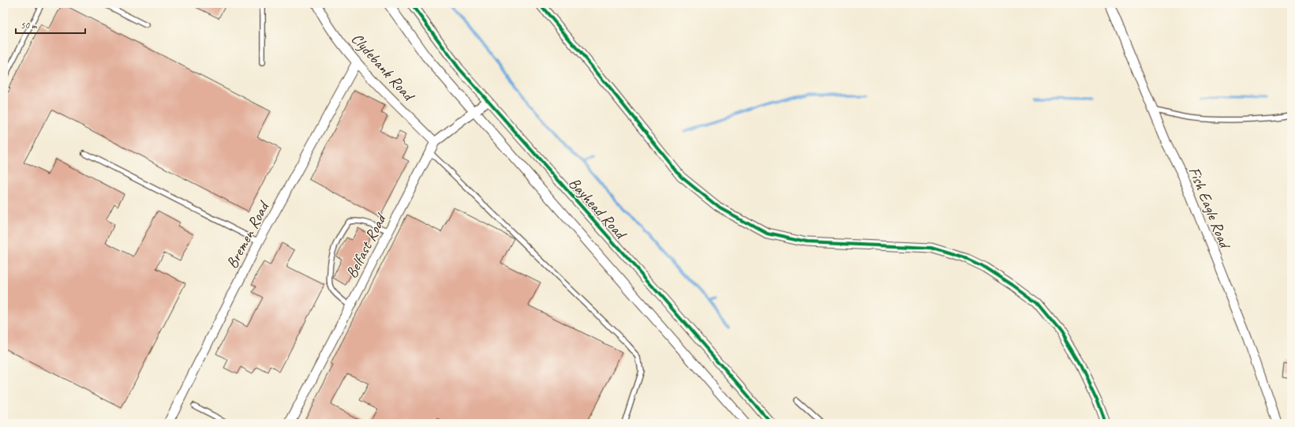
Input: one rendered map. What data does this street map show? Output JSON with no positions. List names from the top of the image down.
{
  "streets": {
    "street": [
      "Clydebank Road",
      "Fish Eagle Road",
      "Bayhead Road",
      "Bremen Road",
      "Belfast Road"
    ]
  },
  "crossings": [
    ["Clydebank Road", "Bremen Road"],
    ["Clydebank Road", "Belfast Road"],
    ["Bayhead Road", "Belfast Road"]
  ],
  "scale_bar": "50 m"
}
